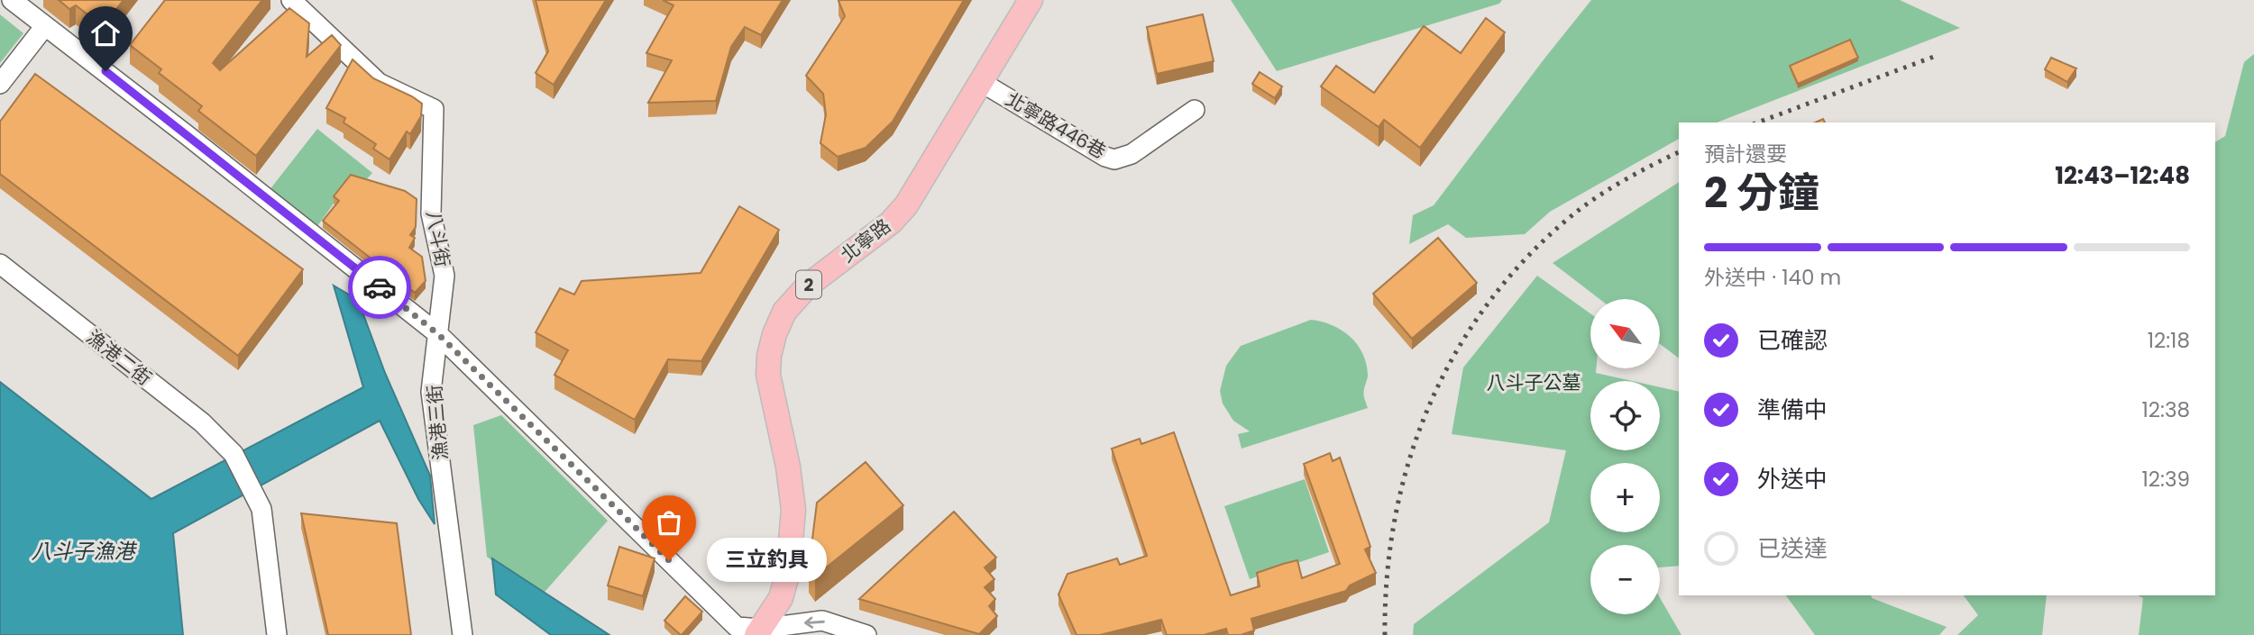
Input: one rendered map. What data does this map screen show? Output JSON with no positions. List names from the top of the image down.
{
  "streets": {
    "main road": ["北寧路", "2"],
    "street": [
      "北寧路446巷",
      "八斗街",
      "漁港二街",
      "漁港三街"
    ]
  },
  "crossings": [
    ["北寧路446巷", "北寧路"],
    ["八斗街", "漁港三街"]
  ],
  "water": ["八斗子漁港"],
  "parks": ["八斗子公墓"],
  "places": ["三立釣具"],
  "north": "top left",
  "page": {
    "heading": ["2 分鐘", "預計還要", "12:43–12:48"],
    "bar": "外送中 · 140 m",
    "map_buttons": ["+", "−"],
    "list": [
      ["已確認", "12:18"],
      ["準備中", "12:38"],
      ["外送中", "12:39"],
      "已送達"
    ],
    "bubble": "三立釣具"
  }
}
